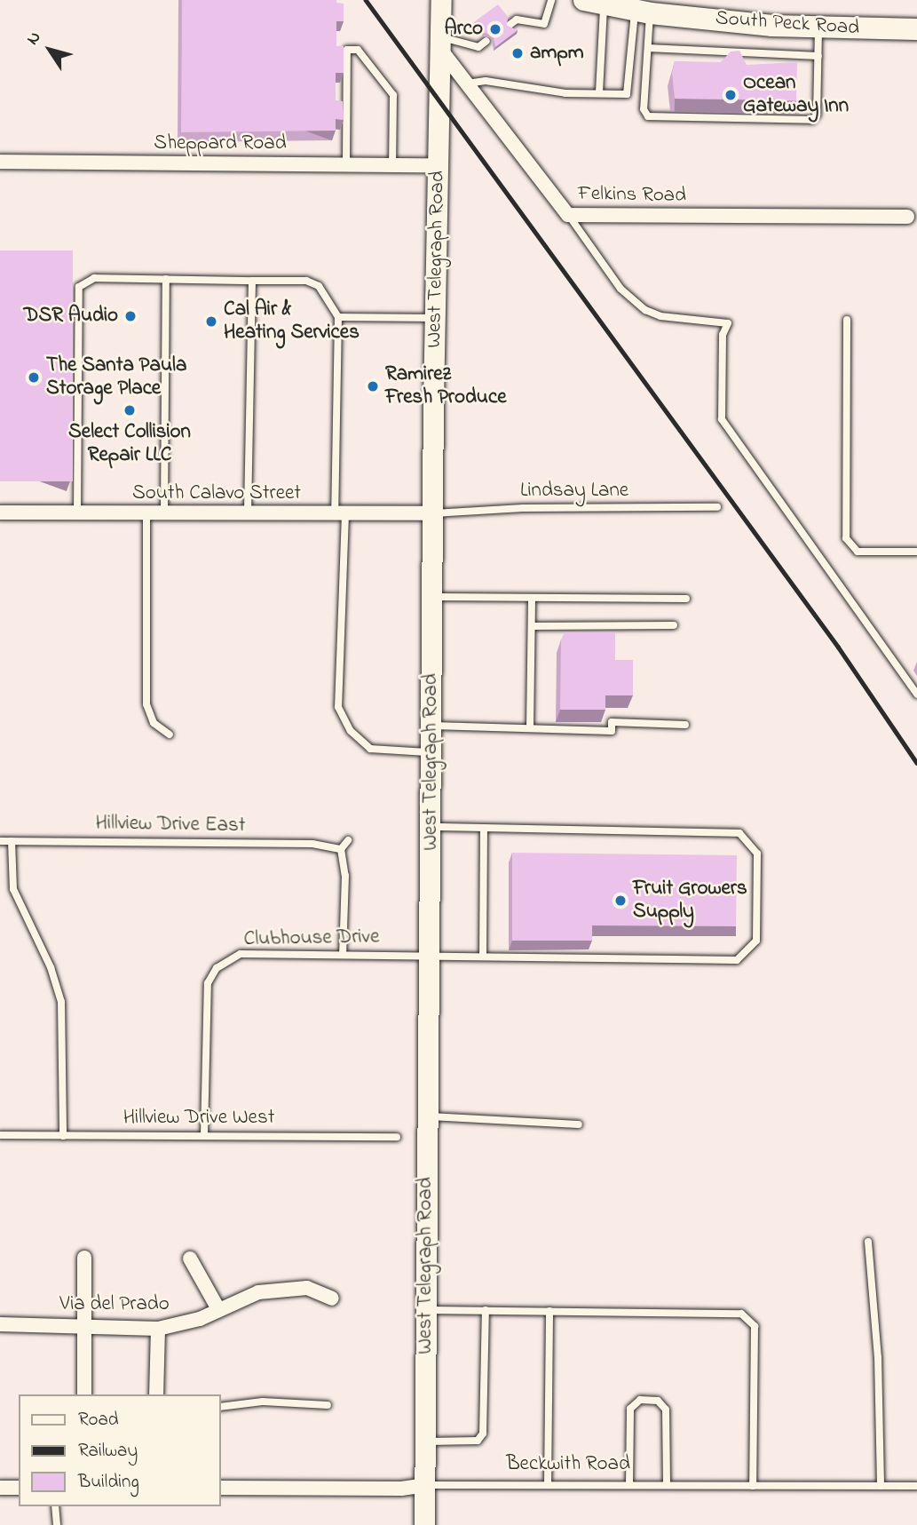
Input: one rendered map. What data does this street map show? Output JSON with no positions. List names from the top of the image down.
{
  "streets": {
    "main road": ["South Peck Road", "West Telegraph Road"],
    "street": [
      "Sheppard Road",
      "Felkins Road",
      "South Calavo Street",
      "Via del Prado",
      "Beckwith Road"
    ],
    "lane": [
      "Lindsay Lane",
      "Hillview Drive East",
      "Clubhouse Drive",
      "Hillview Drive West"
    ]
  },
  "crossings": [
    ["Sheppard Road", "West Telegraph Road"],
    ["Felkins Road", "West Telegraph Road"],
    ["West Telegraph Road", "Lindsay Lane"],
    ["West Telegraph Road", "South Calavo Street"],
    ["West Telegraph Road", "Clubhouse Drive"],
    ["West Telegraph Road", "Beckwith Road"],
    ["Lindsay Lane", "South Calavo Street"],
    ["Clubhouse Drive", "Hillview Drive West"]
  ],
  "places": [
    "Arco",
    "ampm",
    "Ocean Gateway Inn",
    "DSR Audio",
    "Cal Air & Heating Services",
    "The Santa Paula Storage Place",
    "Ramirez Fresh Produce",
    "Select Collision Repair LLC",
    "Fruit Growers Supply"
  ],
  "legend": ["Road", "Railway", "Building"],
  "north": "top left"
}
